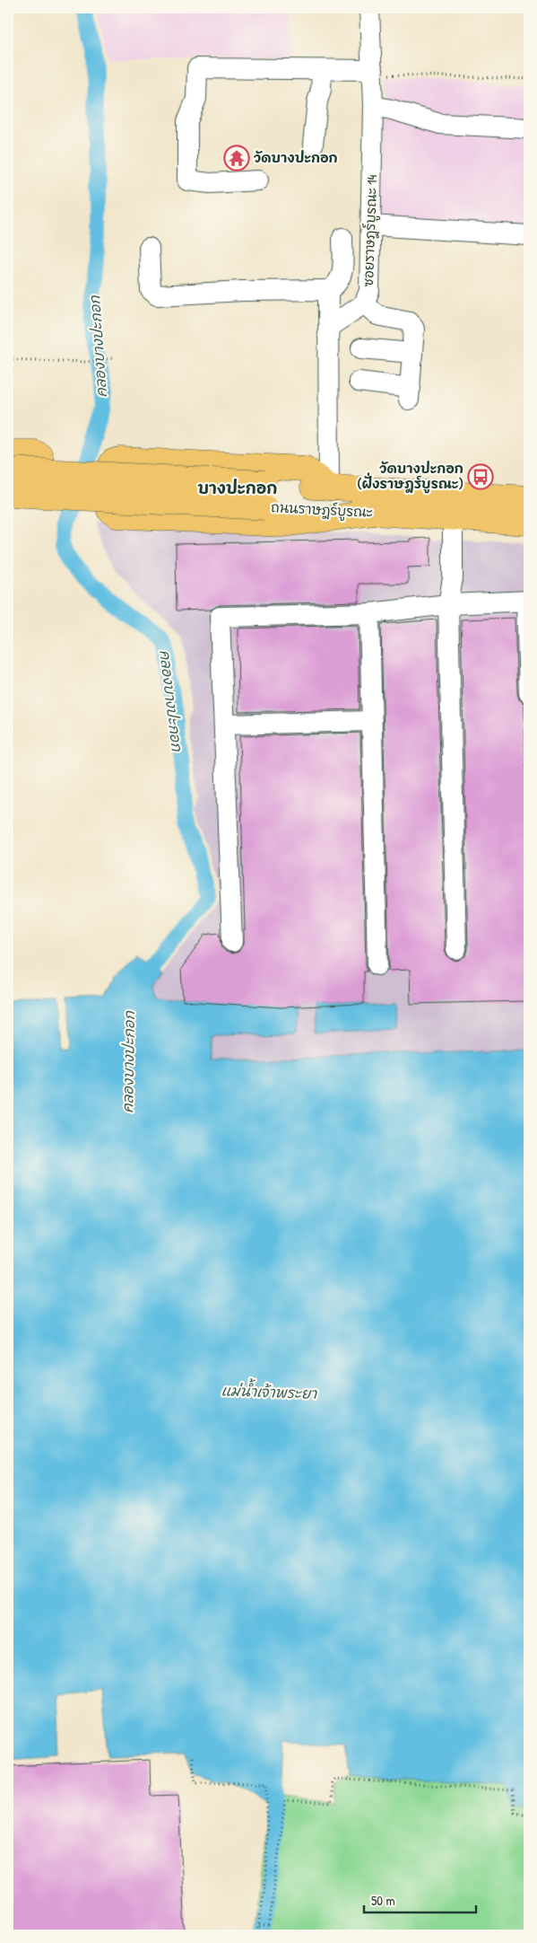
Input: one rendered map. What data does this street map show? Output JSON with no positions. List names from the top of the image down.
{
  "streets": {
    "main road": ["ถนนราษฎร์บูรณะ"],
    "street": ["ซอยราษฎร์บูรณะ 14"]
  },
  "districts": ["บางปะกอก"],
  "water": ["คลองบางปะกอก", "แม่น้ำเจ้าพระยา"],
  "places": {
    "temple": ["วัดบางปะกอก"],
    "bus stop": ["วัดบางปะกอก (ฝั่งราษฎร์บูรณะ)"]
  },
  "scale_bar": "50 m"
}
